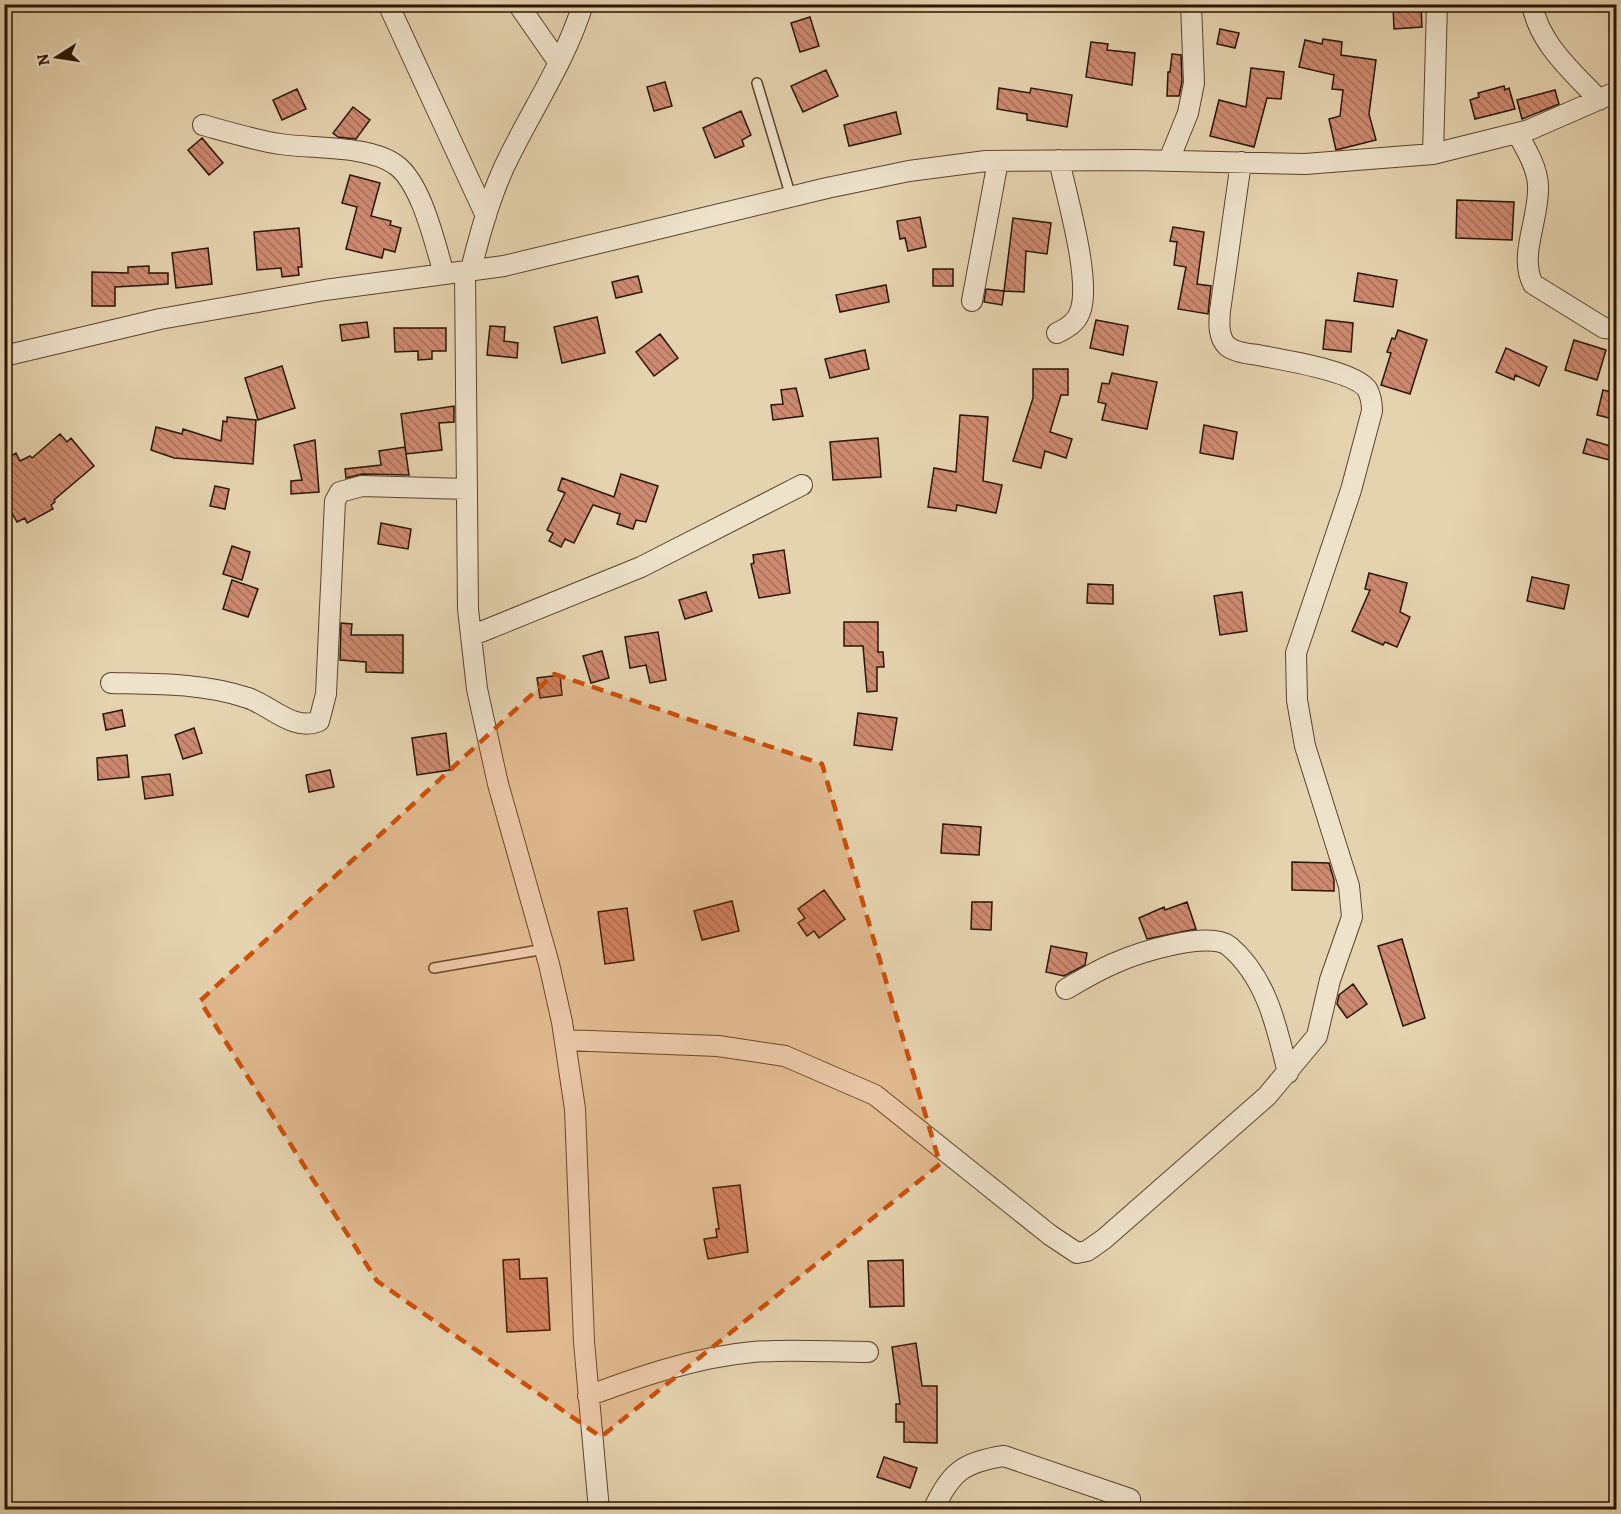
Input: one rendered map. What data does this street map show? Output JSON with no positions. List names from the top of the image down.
{
  "north": "left"
}
